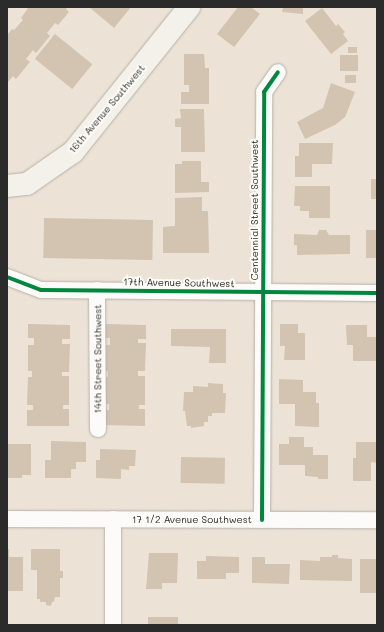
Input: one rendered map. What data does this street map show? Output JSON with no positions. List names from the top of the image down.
{
  "streets": {
    "street": [
      "16th Avenue Southwest",
      "Centennial Street Southwest",
      "17th Avenue Southwest",
      "14th Street Southwest",
      "17 1/2 Avenue Southwest"
    ]
  },
  "crossings": [
    ["Centennial Street Southwest", "17th Avenue Southwest"],
    ["Centennial Street Southwest", "17 1/2 Avenue Southwest"],
    ["17th Avenue Southwest", "14th Street Southwest"]
  ]
}
